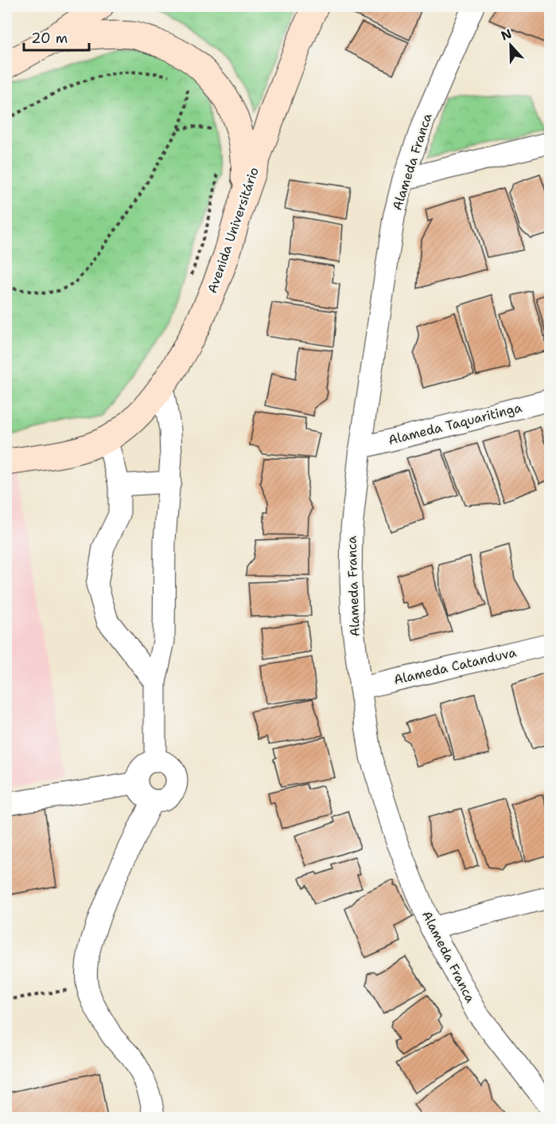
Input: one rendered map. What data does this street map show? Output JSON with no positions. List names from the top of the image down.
{
  "streets": {
    "main road": ["Avenida Universitário"],
    "street": ["Alameda Franca", "Alameda Taquaritinga", "Alameda Catanduva"]
  },
  "crossings": [
    ["Alameda Franca", "Alameda Taquaritinga"],
    ["Alameda Franca", "Alameda Catanduva"]
  ],
  "scale_bar": "20 m",
  "north": "top"
}
